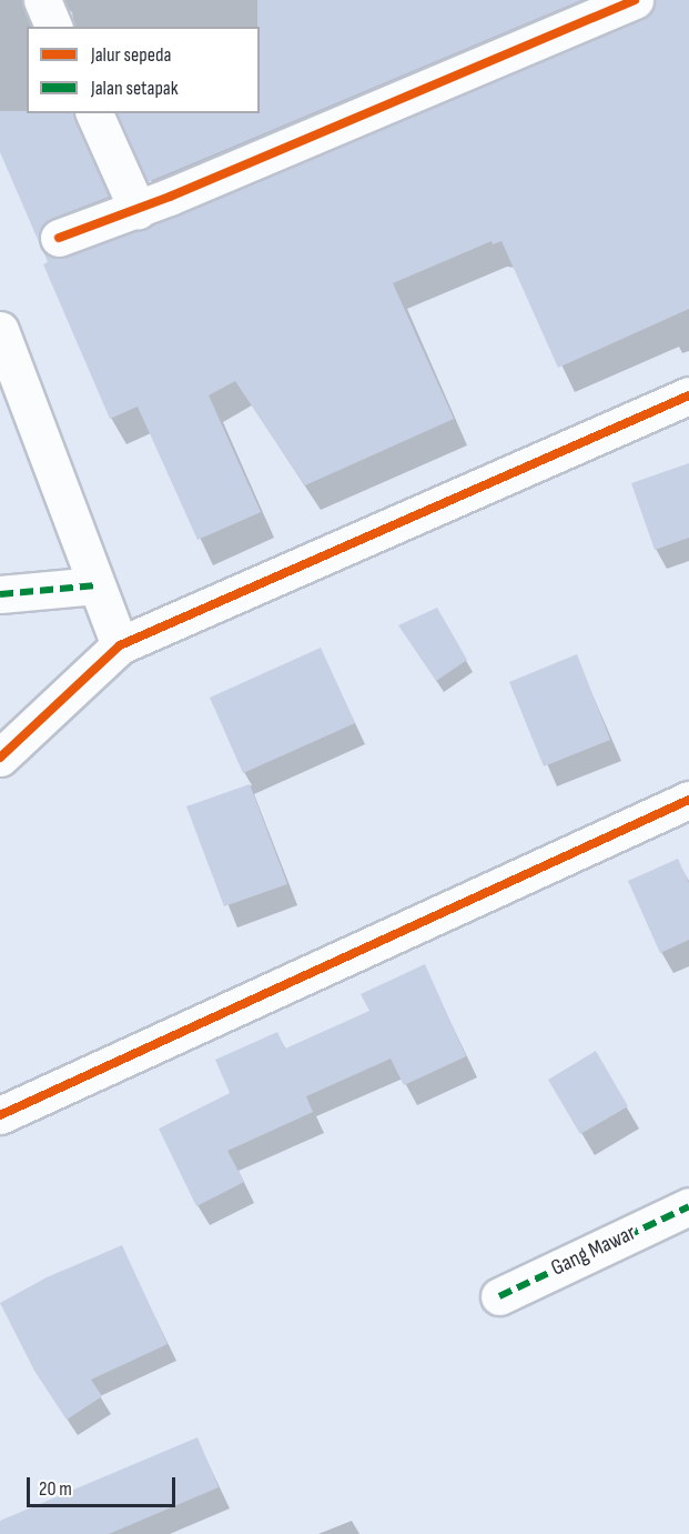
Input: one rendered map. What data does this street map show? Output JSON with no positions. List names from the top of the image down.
{
  "streets": {
    "street": ["Gang Mawar"]
  },
  "legend": ["Jalur sepeda", "Jalan setapak"],
  "scale_bar": "20 m"
}
